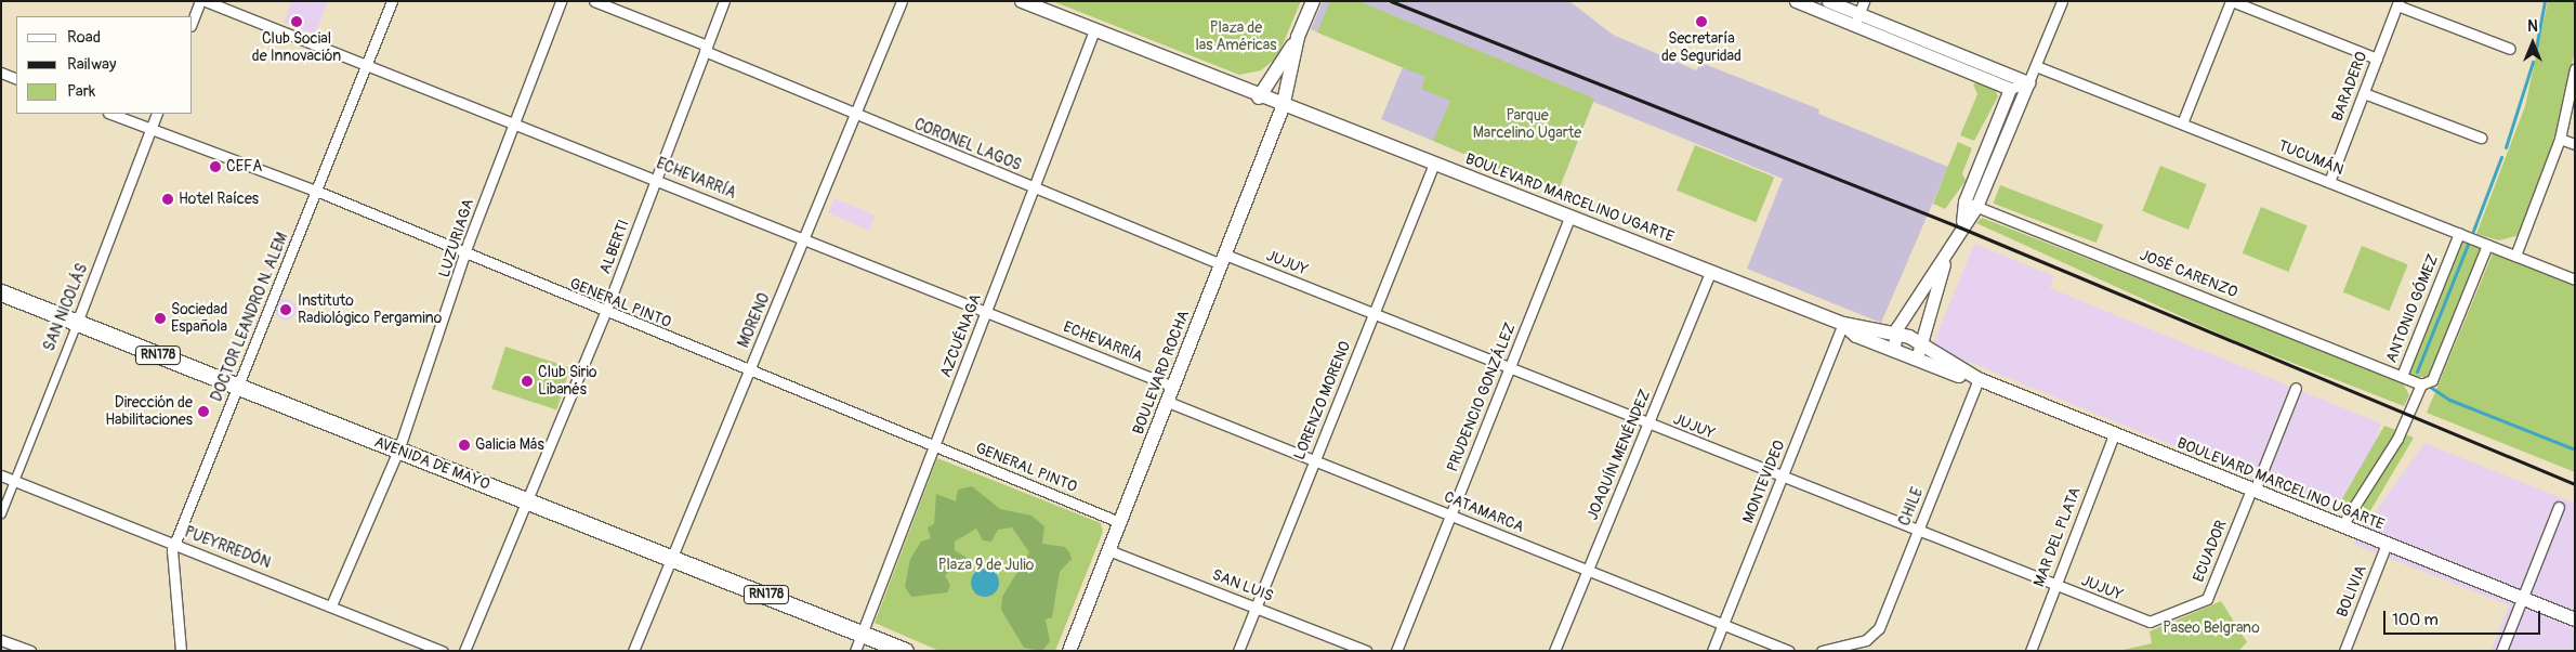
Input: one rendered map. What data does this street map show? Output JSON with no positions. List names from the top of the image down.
{
  "streets": {
    "main road": [
      "BOULEVARD MARCELINO UGARTE",
      "RN178",
      "BOULEVARD ROCHA",
      "AVENIDA DE MAYO"
    ],
    "street": [
      "BARADERO",
      "CORONEL LAGOS",
      "TUCUMÁN",
      "ECHEVARRÍA",
      "LUZURIAGA",
      "ALBERTI",
      "JUJUY",
      "JOSÉ CARENZO",
      "GENERAL PINTO",
      "SAN NICOLÁS",
      "ANTONIO GÓMEZ",
      "DOCTOR LEANDRO N. ALEM",
      "MORENO",
      "AZCUÉNAGA",
      "PRUDENCIO GONZÁLEZ",
      "LORENZO MORENO",
      "JOAQUÍN MENÉNDEZ",
      "MONTEVIDEO",
      "CHILE",
      "CATAMARCA",
      "MAR DEL PLATA",
      "PUEYRREDÓN",
      "ECUADOR",
      "SAN LUIS",
      "BOLIVIA"
    ]
  },
  "crossings": [
    ["BARADERO", "TUCUMÁN"],
    ["CORONEL LAGOS", "ALBERTI"],
    ["CORONEL LAGOS", "JUJUY"],
    ["CORONEL LAGOS", "MORENO"],
    ["CORONEL LAGOS", "AZCUÉNAGA"],
    ["CORONEL LAGOS", "BOULEVARD ROCHA"],
    ["TUCUMÁN", "ANTONIO GÓMEZ"],
    ["ECHEVARRÍA", "LUZURIAGA"],
    ["ECHEVARRÍA", "ALBERTI"],
    ["ECHEVARRÍA", "DOCTOR LEANDRO N. ALEM"],
    ["ECHEVARRÍA", "MORENO"],
    ["ECHEVARRÍA", "AZCUÉNAGA"],
    ["ECHEVARRÍA", "BOULEVARD ROCHA"],
    ["BOULEVARD MARCELINO UGARTE", "AZCUÉNAGA"],
    ["BOULEVARD MARCELINO UGARTE", "BOULEVARD ROCHA"],
    ["BOULEVARD MARCELINO UGARTE", "PRUDENCIO GONZÁLEZ"],
    ["BOULEVARD MARCELINO UGARTE", "LORENZO MORENO"],
    ["BOULEVARD MARCELINO UGARTE", "JOAQUÍN MENÉNDEZ"],
    ["BOULEVARD MARCELINO UGARTE", "MONTEVIDEO"],
    ["BOULEVARD MARCELINO UGARTE", "CHILE"],
    ["BOULEVARD MARCELINO UGARTE", "MAR DEL PLATA"],
    ["BOULEVARD MARCELINO UGARTE", "ECUADOR"],
    ["BOULEVARD MARCELINO UGARTE", "BOLIVIA"],
    ["LUZURIAGA", "GENERAL PINTO"],
    ["LUZURIAGA", "AVENIDA DE MAYO"],
    ["LUZURIAGA", "PUEYRREDÓN"],
    ["ALBERTI", "GENERAL PINTO"],
    ["ALBERTI", "AVENIDA DE MAYO"],
    ["JUJUY", "BOULEVARD ROCHA"],
    ["JUJUY", "PRUDENCIO GONZÁLEZ"],
    ["JUJUY", "LORENZO MORENO"],
    ["JUJUY", "JOAQUÍN MENÉNDEZ"],
    ["JUJUY", "MONTEVIDEO"],
    ["JUJUY", "CHILE"],
    ["JUJUY", "MAR DEL PLATA"],
    ["JUJUY", "ECUADOR"],
    ["JOSÉ CARENZO", "ANTONIO GÓMEZ"],
    ["GENERAL PINTO", "SAN NICOLÁS"],
    ["GENERAL PINTO", "DOCTOR LEANDRO N. ALEM"],
    ["GENERAL PINTO", "MORENO"],
    ["GENERAL PINTO", "AZCUÉNAGA"],
    ["GENERAL PINTO", "BOULEVARD ROCHA"],
    ["SAN NICOLÁS", "AVENIDA DE MAYO"],
    ["SAN NICOLÁS", "PUEYRREDÓN"],
    ["DOCTOR LEANDRO N. ALEM", "AVENIDA DE MAYO"],
    ["DOCTOR LEANDRO N. ALEM", "PUEYRREDÓN"],
    ["MORENO", "AVENIDA DE MAYO"],
    ["AZCUÉNAGA", "RN178"],
    ["AZCUÉNAGA", "AVENIDA DE MAYO"],
    ["RN178", "AVENIDA DE MAYO"],
    ["BOULEVARD ROCHA", "CATAMARCA"],
    ["BOULEVARD ROCHA", "SAN LUIS"],
    ["PRUDENCIO GONZÁLEZ", "CATAMARCA"],
    ["LORENZO MORENO", "CATAMARCA"],
    ["LORENZO MORENO", "SAN LUIS"],
    ["JOAQUÍN MENÉNDEZ", "CATAMARCA"],
    ["MONTEVIDEO", "CATAMARCA"]
  ],
  "parks": [
    "Plaza de las Américas",
    "Parque Marcelino Ugarte",
    "Plaza 9 de Julio",
    "Paseo Belgrano"
  ],
  "places": [
    "Club Social de Innovación",
    "Secretaría de Seguridad",
    "CEFA",
    "Hotel Raíces",
    "Instituto Radiológico Pergamino",
    "Sociedad Española",
    "Club Sirio Libanés",
    "Dirección de Habilitaciones",
    "Galicia Más"
  ],
  "legend": ["Road", "Railway", "Park"],
  "scale_bar": "100 m",
  "north": "top"
}
